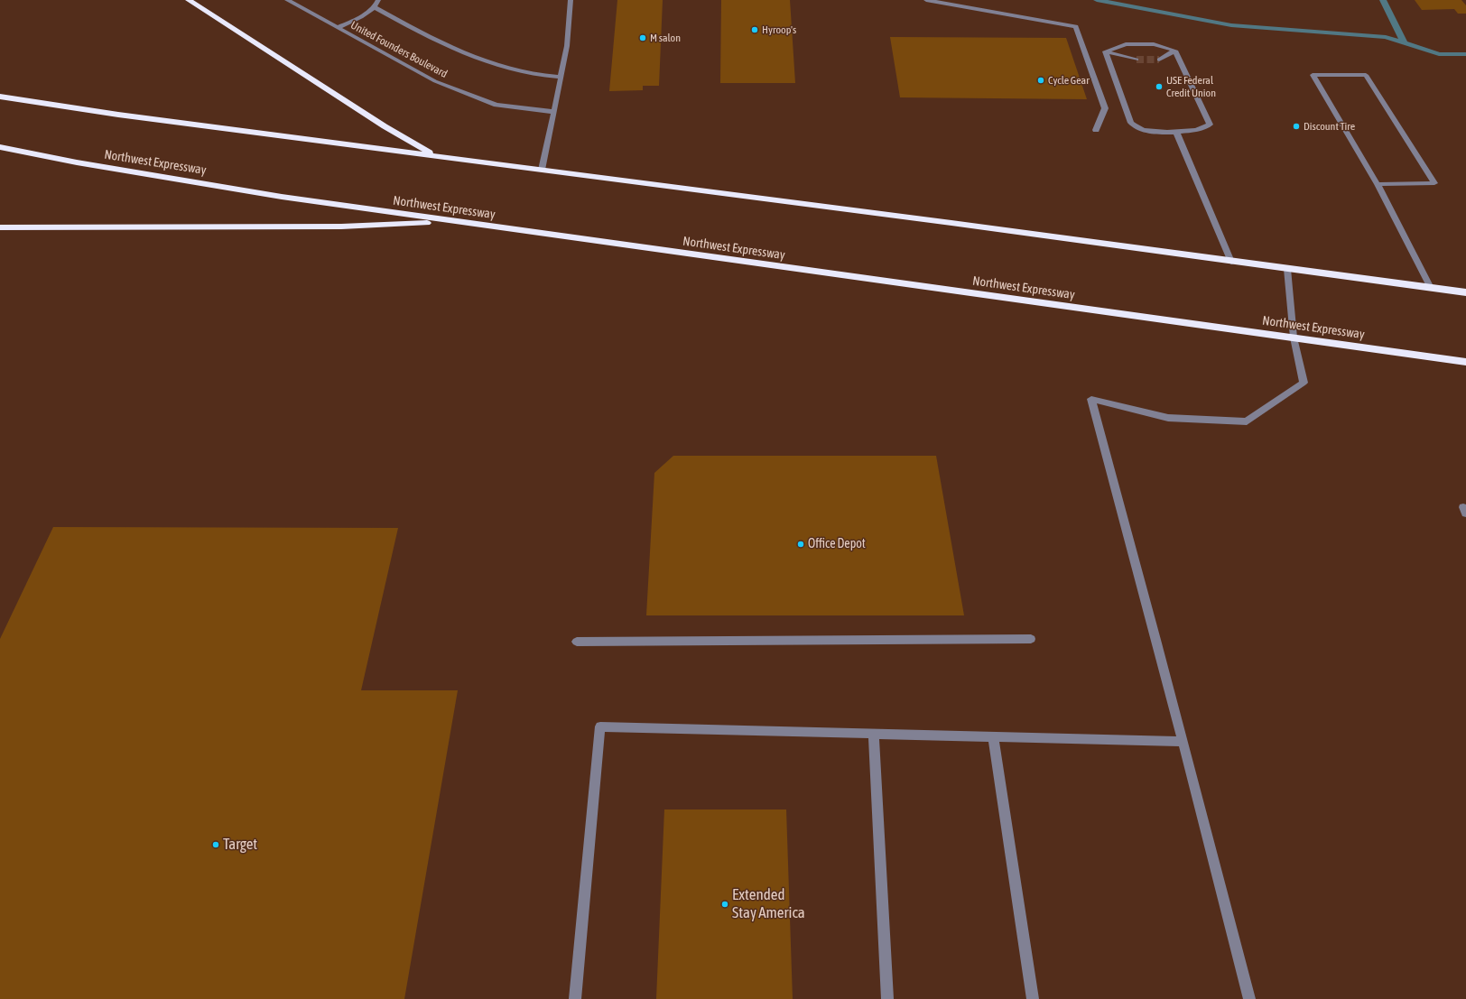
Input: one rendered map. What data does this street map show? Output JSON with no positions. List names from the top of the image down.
{
  "streets": {
    "highway": ["Northwest Expressway"],
    "street": ["United Founders Boulevard"]
  },
  "places": [
    "Hyroop's",
    "M salon",
    "Cycle Gear",
    "USE Federal Credit Union",
    "Discount Tire",
    "Office Depot",
    "Target",
    "Extended Stay America"
  ]
}
